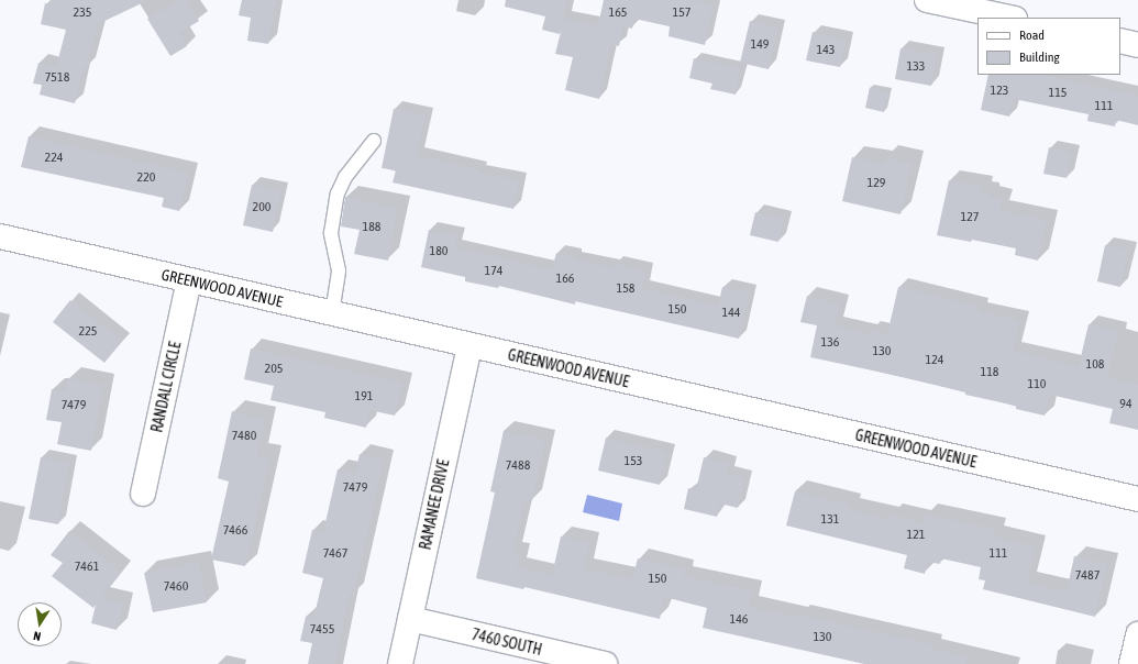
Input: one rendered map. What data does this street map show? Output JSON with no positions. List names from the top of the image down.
{
  "streets": {
    "street": [
      "GREENWOOD AVENUE",
      "RANDALL CIRCLE",
      "RAMANEE DRIVE",
      "7460 SOUTH"
    ]
  },
  "crossings": [
    ["GREENWOOD AVENUE", "RANDALL CIRCLE"],
    ["GREENWOOD AVENUE", "RAMANEE DRIVE"],
    ["RAMANEE DRIVE", "7460 SOUTH"]
  ],
  "house_numbers": [
    "235",
    "165",
    "157",
    "149",
    "143",
    "133",
    "7518",
    "123",
    "115",
    "111",
    "224",
    "220",
    "129",
    "200",
    "127",
    "188",
    "180",
    "174",
    "166",
    "158",
    "150",
    "144",
    "225",
    "136",
    "130",
    "124",
    "108",
    "205",
    "118",
    "110",
    "191",
    "94",
    "7479",
    "7480",
    "153",
    "7488",
    "7479",
    "131",
    "7466",
    "121",
    "7467",
    "111",
    "7461",
    "7487",
    "150",
    "7460",
    "146",
    "7455",
    "130"
  ],
  "legend": ["Road", "Building"],
  "north": "bottom"
}
